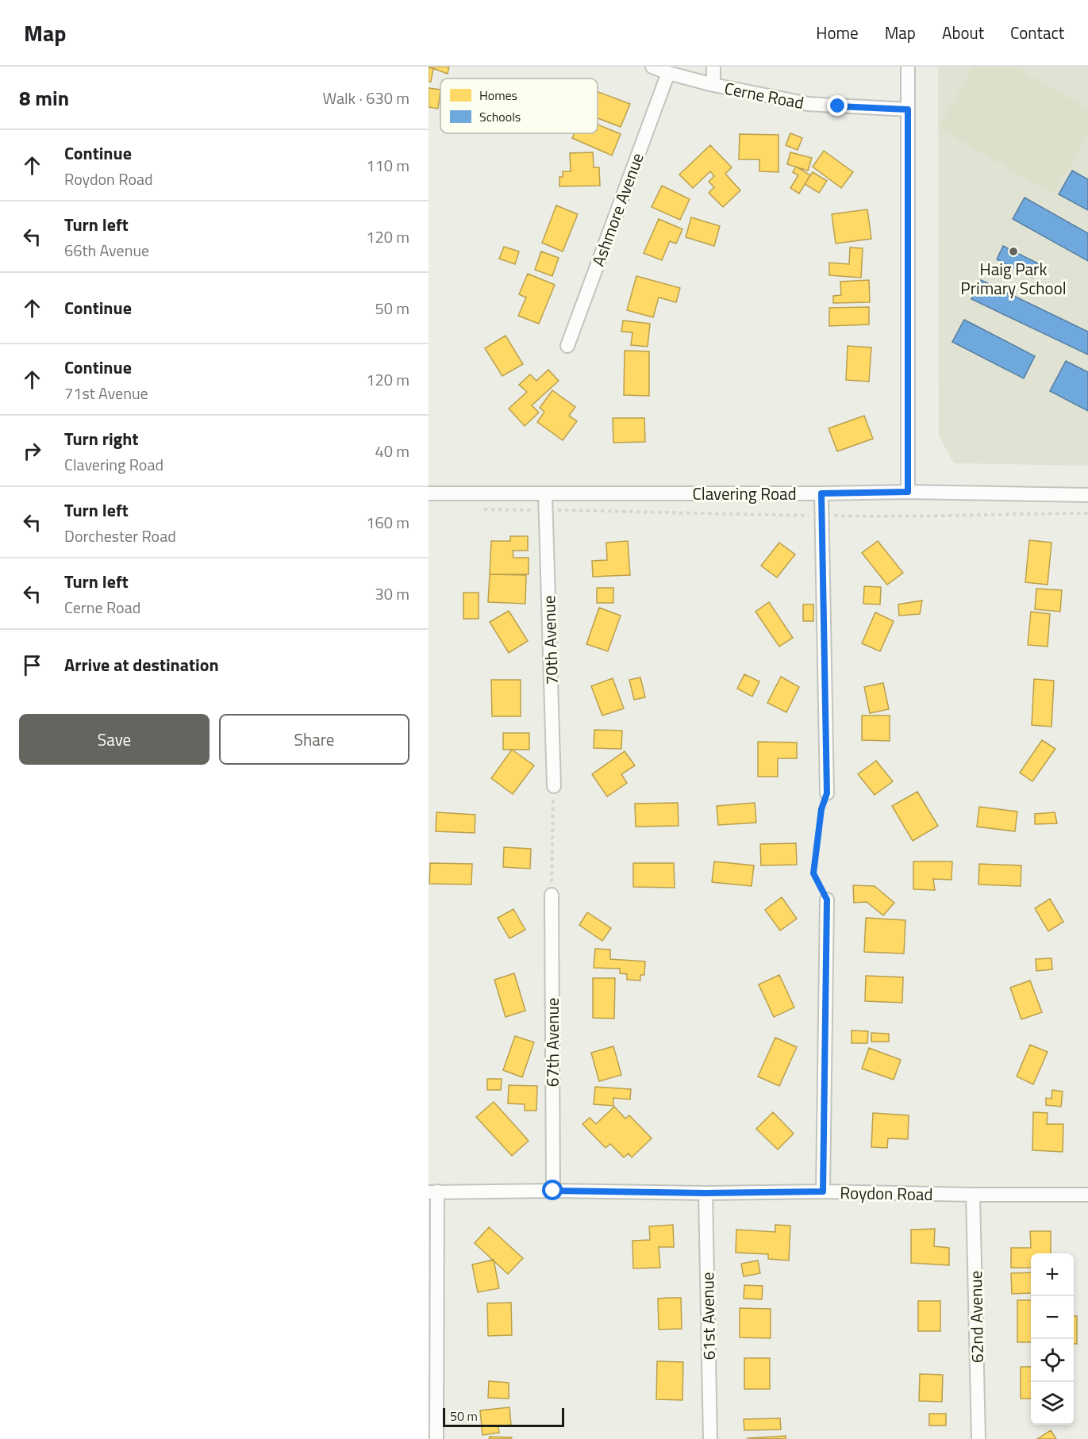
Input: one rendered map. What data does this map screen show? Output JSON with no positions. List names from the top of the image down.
{
  "streets": {
    "street": [
      "Cerne Road",
      "Ashmore Avenue",
      "Clavering Road",
      "70th Avenue",
      "67th Avenue",
      "Roydon Road",
      "61st Avenue",
      "62nd Avenue"
    ]
  },
  "crossings": [
    ["Cerne Road", "Ashmore Avenue"],
    ["Clavering Road", "70th Avenue"],
    ["67th Avenue", "Roydon Road"],
    ["Roydon Road", "61st Avenue"],
    ["Roydon Road", "62nd Avenue"]
  ],
  "places": ["Haig Park Primary School"],
  "legend": ["Homes", "Schools"],
  "scale_bar": "50 m",
  "page": {
    "header": "Map",
    "nav": [
      "Home",
      "Map",
      "About",
      "Contact"
    ],
    "heading": ["8 min", "Walk · 630 m"],
    "list": [
      ["Continue", "Roydon Road", "110 m"],
      ["Turn left", "66th Avenue", "120 m"],
      ["Continue", "50 m"],
      ["Continue", "71st Avenue", "120 m"],
      ["Turn right", "Clavering Road", "40 m"],
      ["Turn left", "Dorchester Road", "160 m"],
      ["Turn left", "Cerne Road", "30 m"],
      "Arrive at destination"
    ],
    "buttons": ["Save", "Share"],
    "map_buttons": ["+", "−"],
    "scale": "50 m"
  }
}
